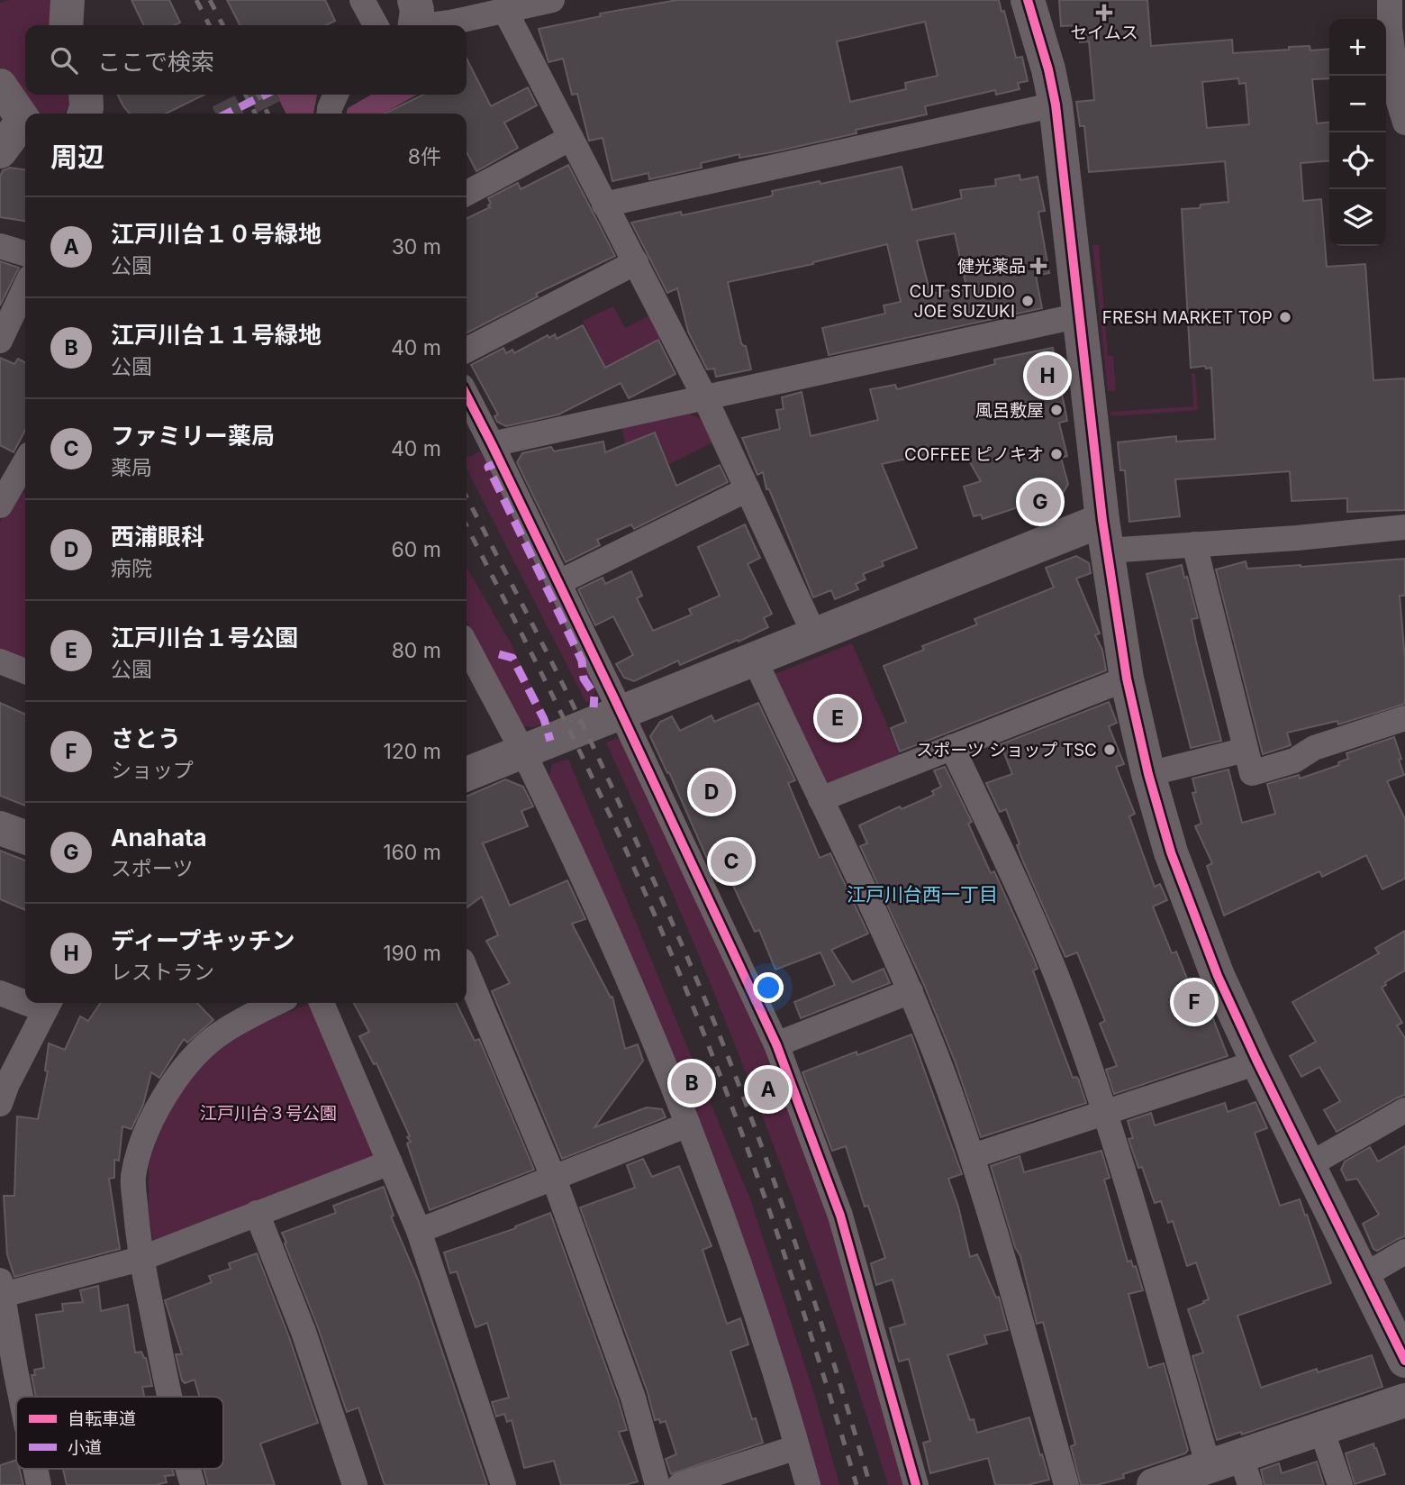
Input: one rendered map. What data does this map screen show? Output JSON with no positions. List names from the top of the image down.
{
  "districts": ["江戸川台西一丁目"],
  "parks": ["江戸川台３号公園"],
  "places": {
    "health": ["セイムス", "健光薬品"],
    "other": [
      "CUT STUDIO JOE SUZUKI",
      "FRESH MARKET TOP",
      "風呂敷屋",
      "COFFEE ピノキオ",
      "スポーツ ショップ TSC"
    ]
  },
  "legend": ["自転車道", "小道"],
  "page": {
    "map_buttons": ["+", "−"],
    "search": "ここで検索",
    "heading": ["周辺", "8件"],
    "list": [
      {
        "mark": "A",
        "name": "江戸川台１０号緑地",
        "note": "公園",
        "value": "30 m"
      },
      {
        "mark": "B",
        "name": "江戸川台１１号緑地",
        "note": "公園",
        "value": "40 m"
      },
      {
        "mark": "C",
        "name": "ファミリー薬局",
        "note": "薬局",
        "value": "40 m"
      },
      {
        "mark": "D",
        "name": "西浦眼科",
        "note": "病院",
        "value": "60 m"
      },
      {
        "mark": "E",
        "name": "江戸川台１号公園",
        "note": "公園",
        "value": "80 m"
      },
      {
        "mark": "F",
        "name": "さとう",
        "note": "ショップ",
        "value": "120 m"
      },
      {
        "mark": "G",
        "name": "Anahata",
        "note": "スポーツ",
        "value": "160 m"
      },
      {
        "mark": "H",
        "name": "ディープキッチン",
        "note": "レストラン",
        "value": "190 m"
      }
    ],
    "pins": [
      "H",
      "G",
      "E",
      "D",
      "C",
      "F",
      "B",
      "A"
    ]
  }
}
